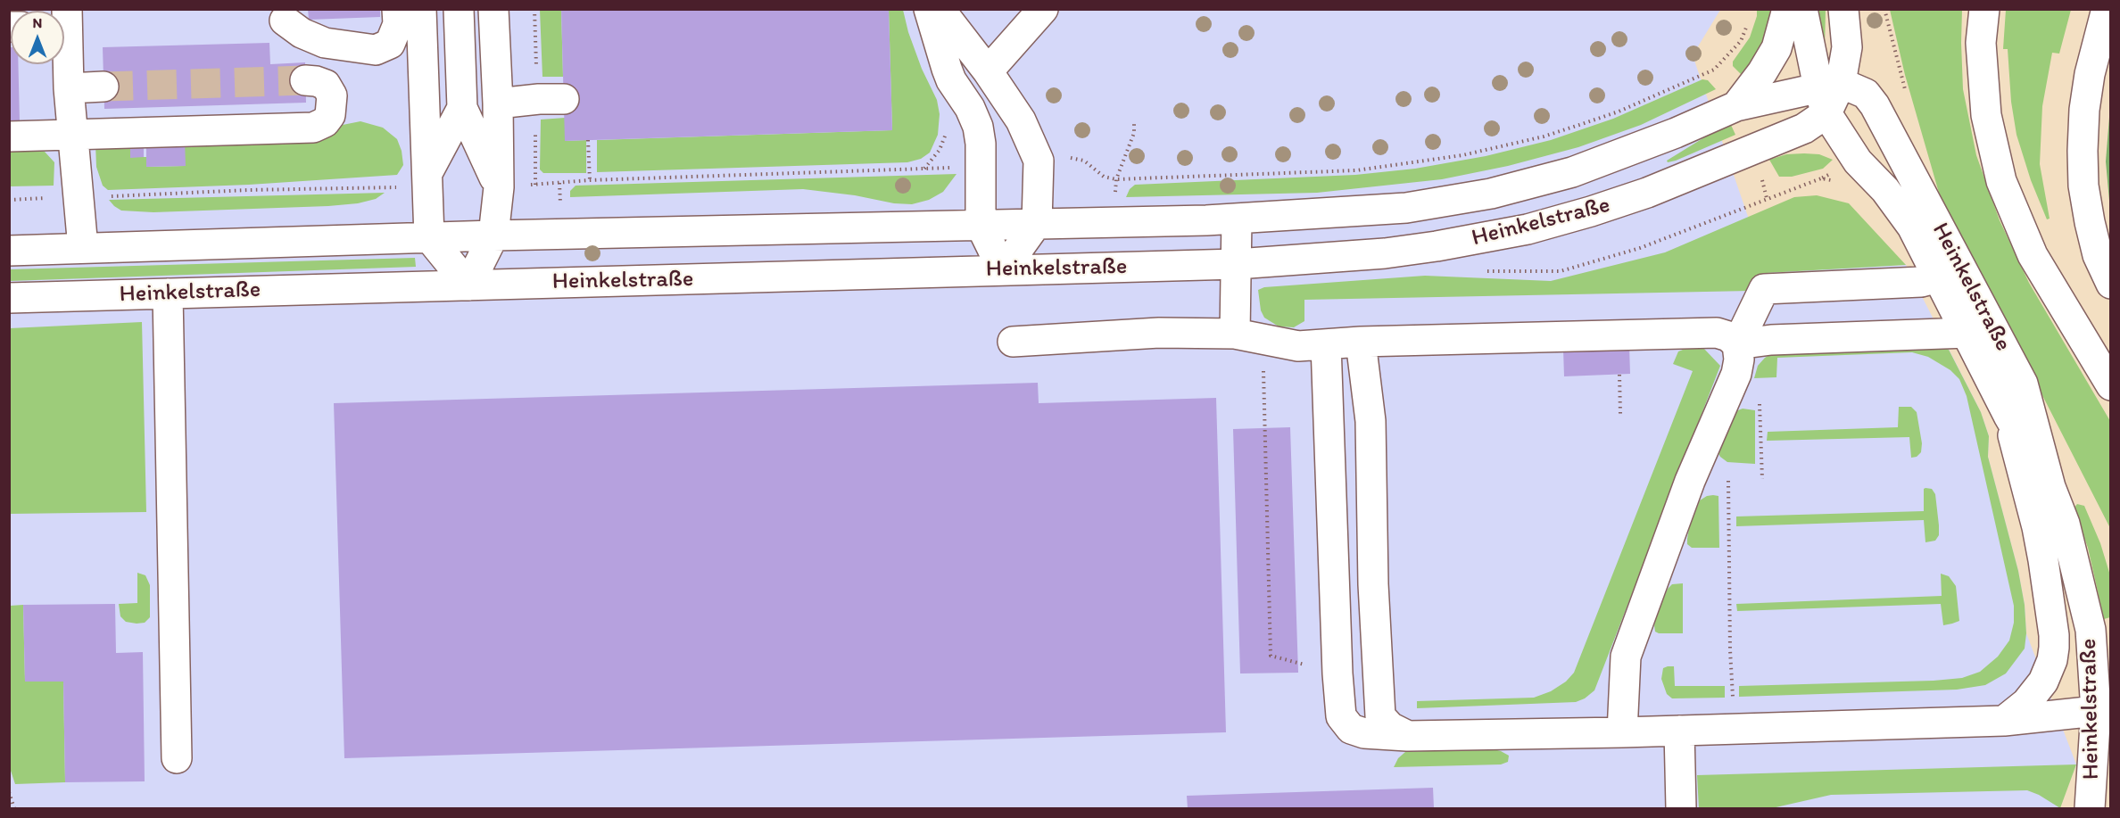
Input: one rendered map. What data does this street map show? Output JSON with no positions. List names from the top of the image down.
{
  "streets": {
    "main road": ["Heinkelstraße"]
  },
  "north": "top"
}
